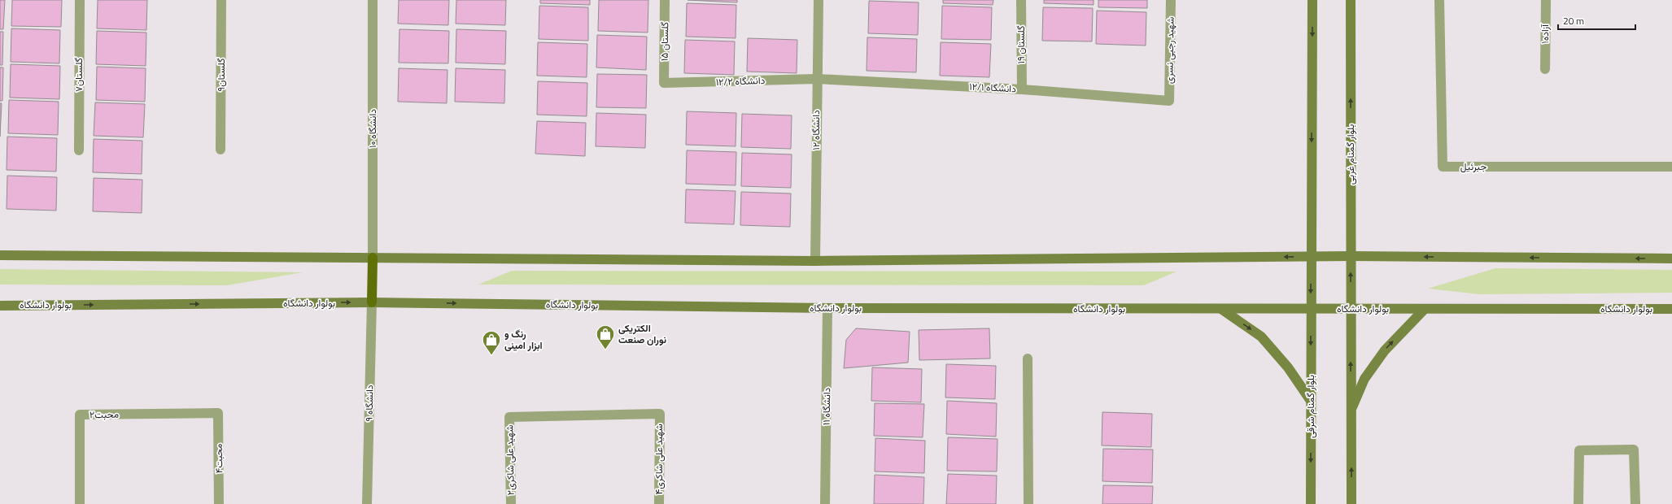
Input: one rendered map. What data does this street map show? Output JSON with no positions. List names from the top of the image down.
{
  "streets": {
    "main road": ["بلوار گمنام غربی", "بولوار دانشگاه", "بلوار گمنام شرقی"],
    "street": [
      "آزاده۱",
      "گلستان ۱۵",
      "گلستان ۱۹",
      "شهید رجبی نسری",
      "گلستان۷",
      "گلستان۹",
      "دانشگاه ۱۲/۲",
      "دانشگاه ۱۲/۱",
      "دانشگاه ۱۰",
      "دانشگاه ۱۲",
      "جبرئیل",
      "دانشگاه ۹",
      "دانشگاه ۱۱",
      "محبت۲",
      "محبت۴",
      "شهید علی شاکری۴",
      "شهید علی شاکری۲"
    ]
  },
  "crossings": [
    ["گلستان ۱۵", "دانشگاه ۱۲/۲"],
    ["گلستان ۱۹", "دانشگاه ۱۲/۱"],
    ["شهید رجبی نسری", "دانشگاه ۱۲/۱"],
    ["دانشگاه ۱۲/۲", "دانشگاه ۱۲/۱"],
    ["دانشگاه ۱۲/۲", "دانشگاه ۱۲"],
    ["دانشگاه ۱۲/۱", "دانشگاه ۱۲"],
    ["بلوار گمنام غربی", "بولوار دانشگاه"],
    ["بولوار دانشگاه", "دانشگاه ۹"],
    ["بولوار دانشگاه", "دانشگاه ۱۱"],
    ["بولوار دانشگاه", "بلوار گمنام شرقی"],
    ["محبت۲", "محبت۴"],
    ["شهید علی شاکری۴", "شهید علی شاکری۲"]
  ],
  "places": {
    "shop": ["الکتریکی نوران صنعت", "رنگ و ابزار امینی"]
  },
  "scale_bar": "20 m"
}
